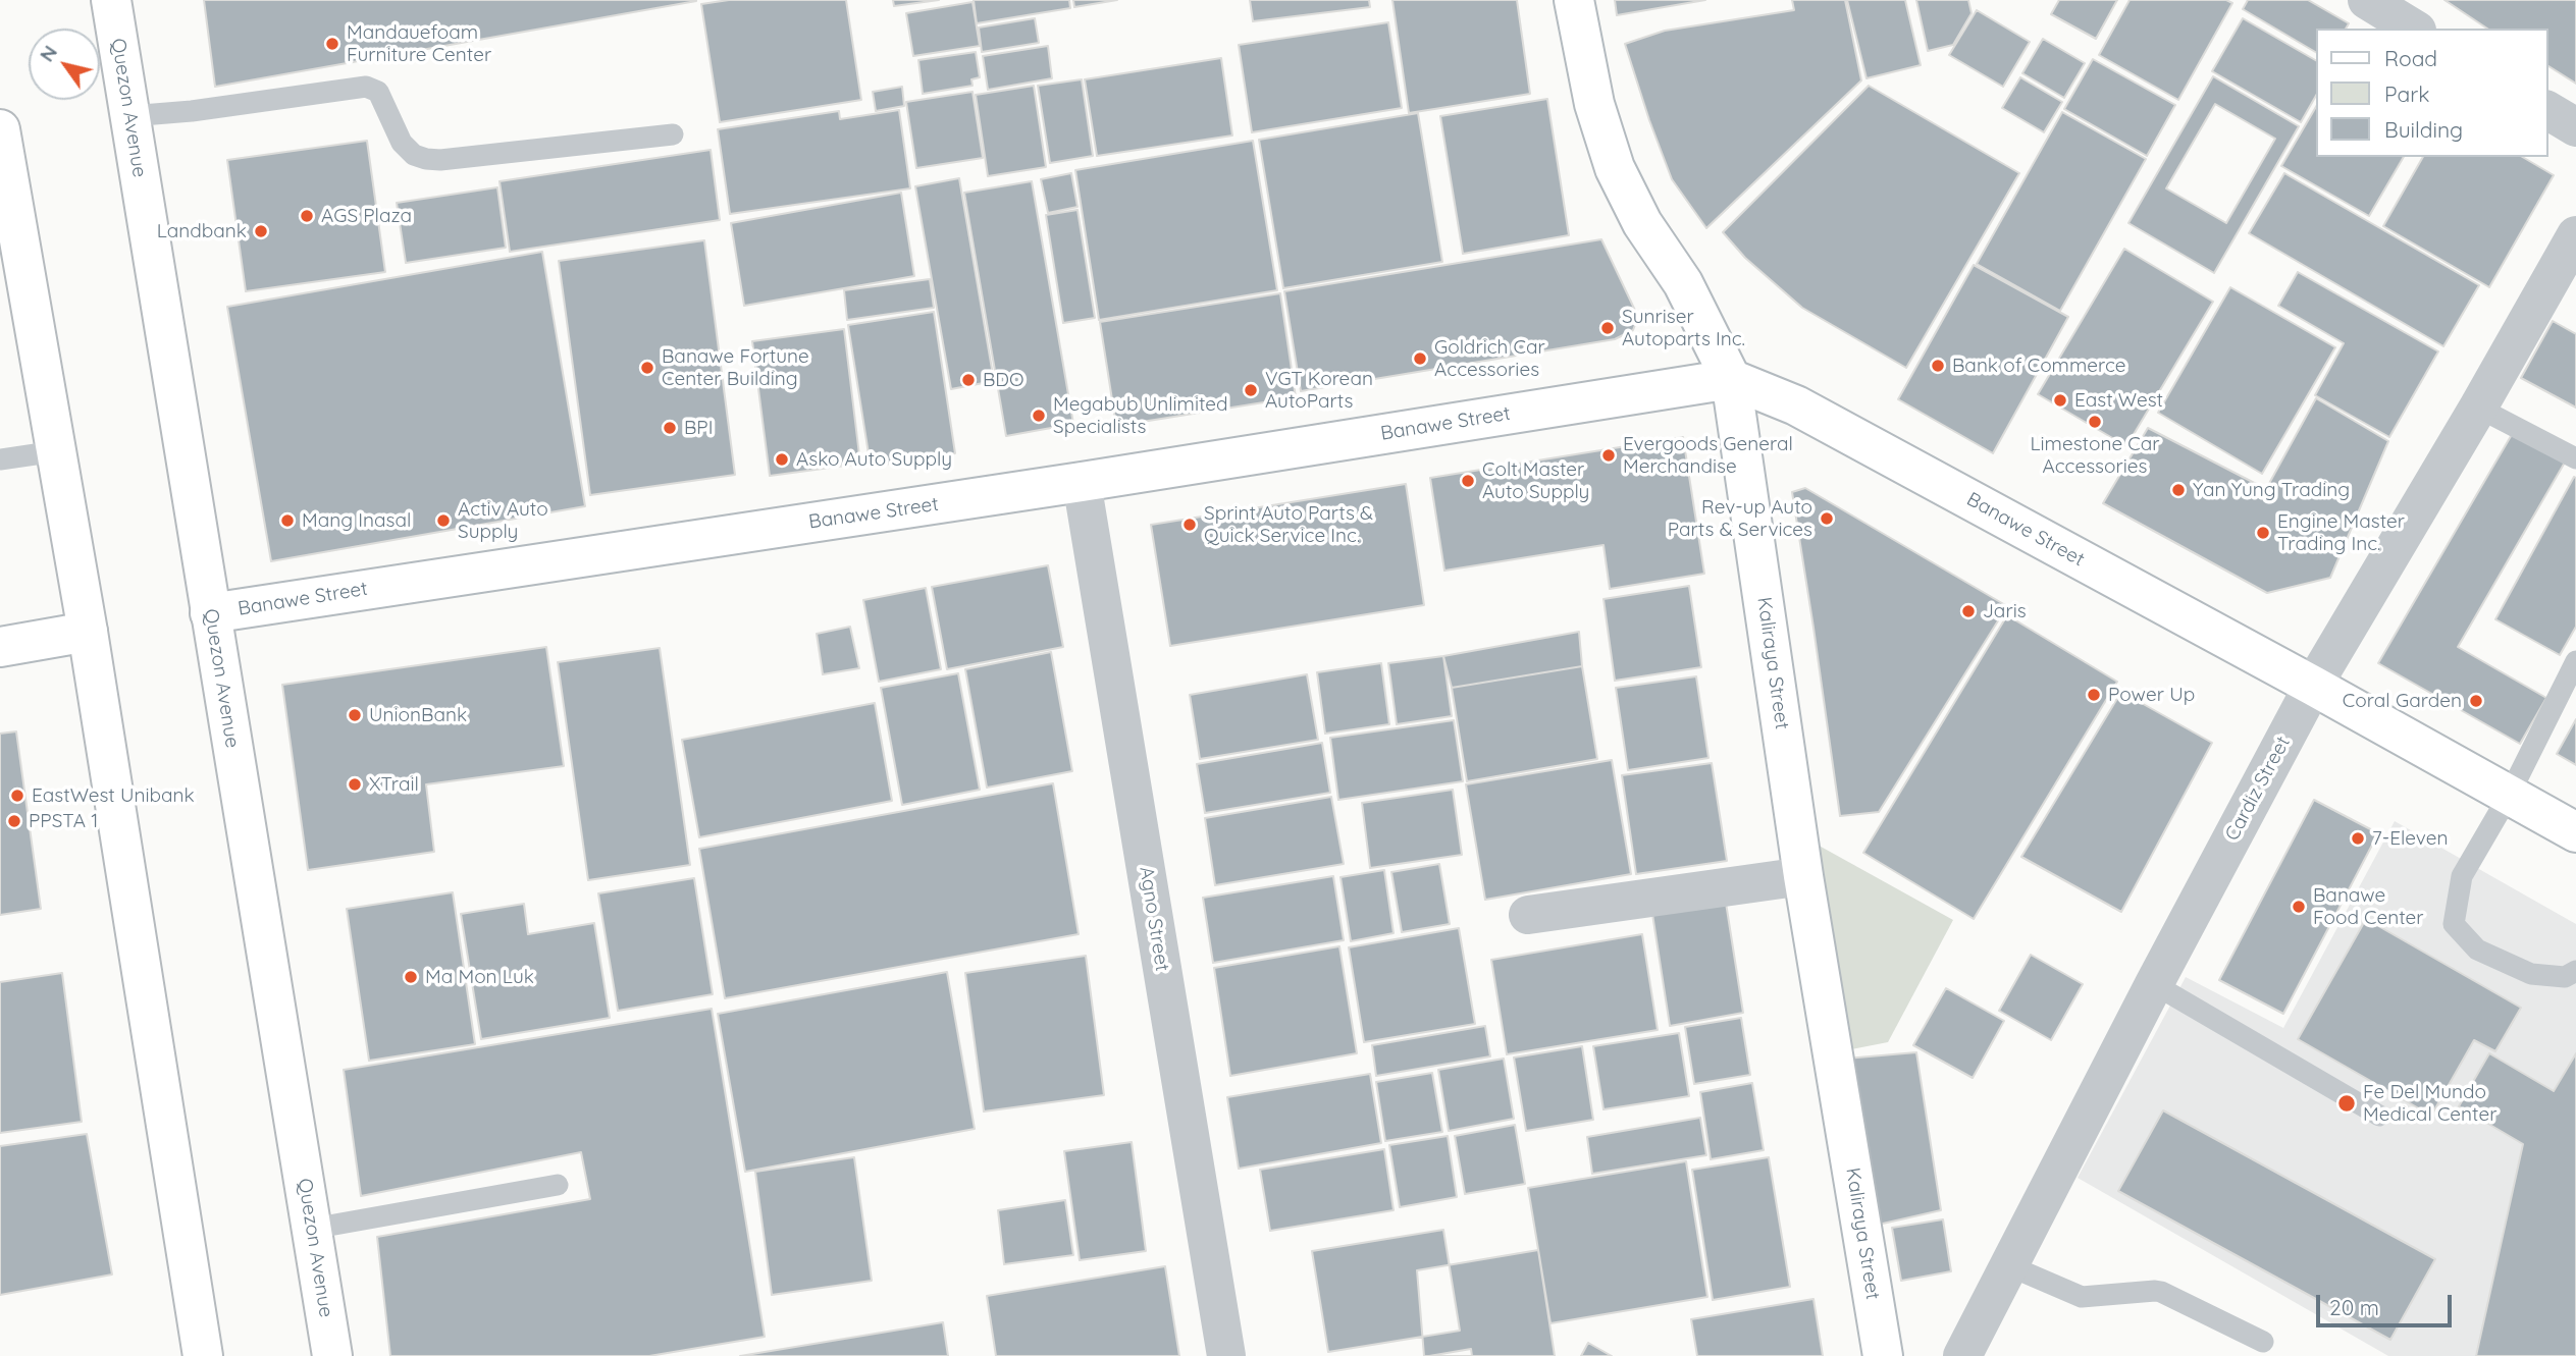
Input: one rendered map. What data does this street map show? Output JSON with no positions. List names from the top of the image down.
{
  "streets": {
    "main road": ["Quezon Avenue", "Banawe Street", "Kaliraya Street"],
    "street": ["Cardiz Street", "Agno Street"]
  },
  "crossings": [
    ["Quezon Avenue", "Banawe Street"],
    ["Banawe Street", "Kaliraya Street"],
    ["Banawe Street", "Cardiz Street"],
    ["Banawe Street", "Agno Street"]
  ],
  "places": [
    "Mandauefoam Furniture Center",
    "AGS Plaza",
    "Landbank",
    "Sunriser Autoparts Inc.",
    "Goldrich Car Accessories",
    "Bank of Commerce",
    "Banawe Fortune Center Building",
    "BDO",
    "VGT Korean AutoParts",
    "East West",
    "Megabub Unlimited Specialists",
    "Limestone Car Accessories",
    "BPI",
    "Evergoods General Merchandise",
    "Asko Auto Supply",
    "Colt Master Auto Supply",
    "Yan Yung Trading",
    "Rev-up Auto Parts & Services",
    "Mang Inasal",
    "Activ Auto Supply",
    "Sprint Auto Parts & Quick Service Inc.",
    "Engine Master Trading Inc.",
    "Jaris",
    "Power Up",
    "Coral Garden",
    "UnionBank",
    "XTrail",
    "EastWest Unibank",
    "PPSTA 1",
    "7-Eleven",
    "Banawe Food Center",
    "Ma Mon Luk",
    "Fe Del Mundo Medical Center"
  ],
  "legend": ["Road", "Park", "Building"],
  "scale_bar": "20 m",
  "north": "top left"
}
